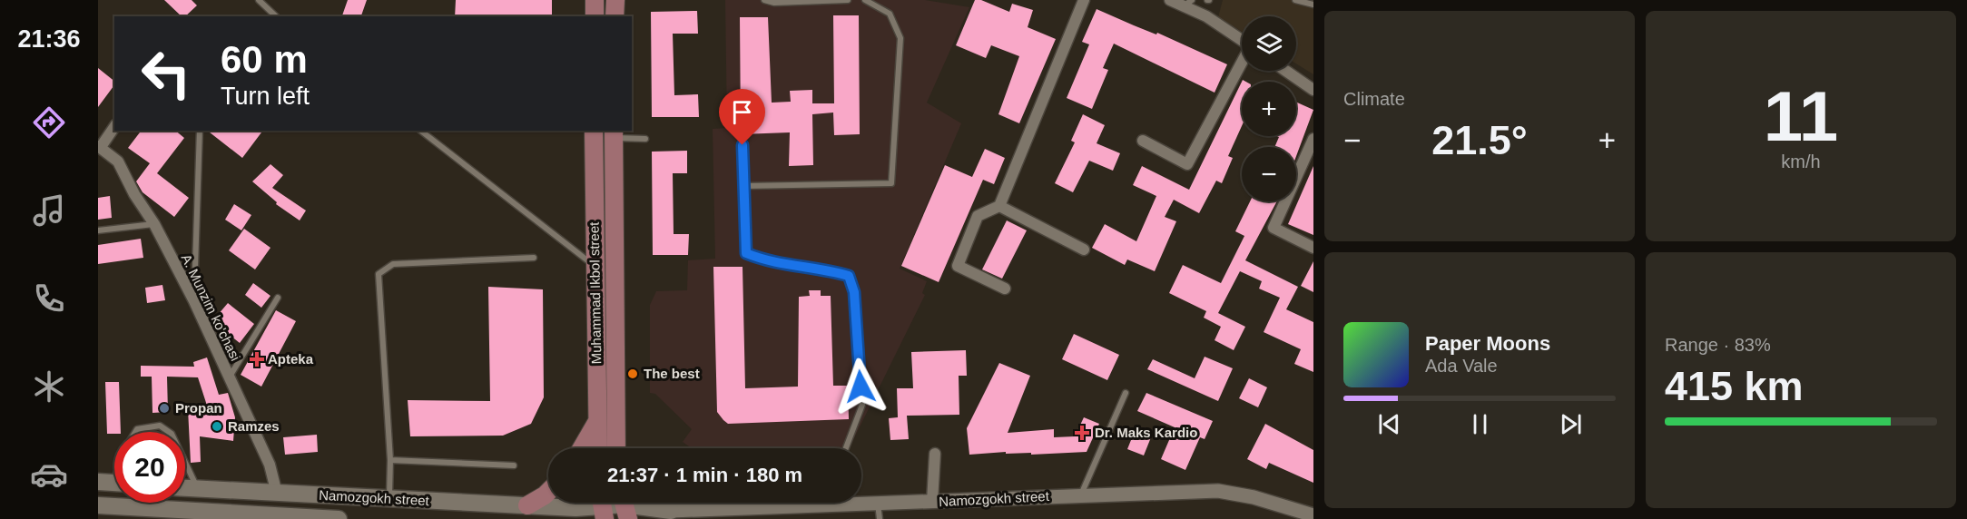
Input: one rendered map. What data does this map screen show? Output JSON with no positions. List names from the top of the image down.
{
  "streets": {
    "main road": ["Muhammad Ikbol street", "Namozgokh street"],
    "street": ["A. Munzim ko'chasi"]
  },
  "crossings": [
    ["A. Munzim ko'chasi", "Namozgokh street"]
  ],
  "places": {
    "health": ["Apteka", "Dr. Maks Kardio"],
    "other": ["The best", "Propan", "Ramzes"]
  },
  "page": {
    "tabs": "21:36",
    "tile": [
      "Climate",
      ["11", "km/h"],
      ["Range · 83%", "415 km"]
    ],
    "map_buttons": ["+", "−"],
    "turn": ["60 m", "Turn left"],
    "heat": ["−", "21.5°", "+"],
    "song": ["Paper Moons", "Ada Vale"],
    "limit": "20",
    "trip": "21:37 · 1 min · 180 m"
  }
}
